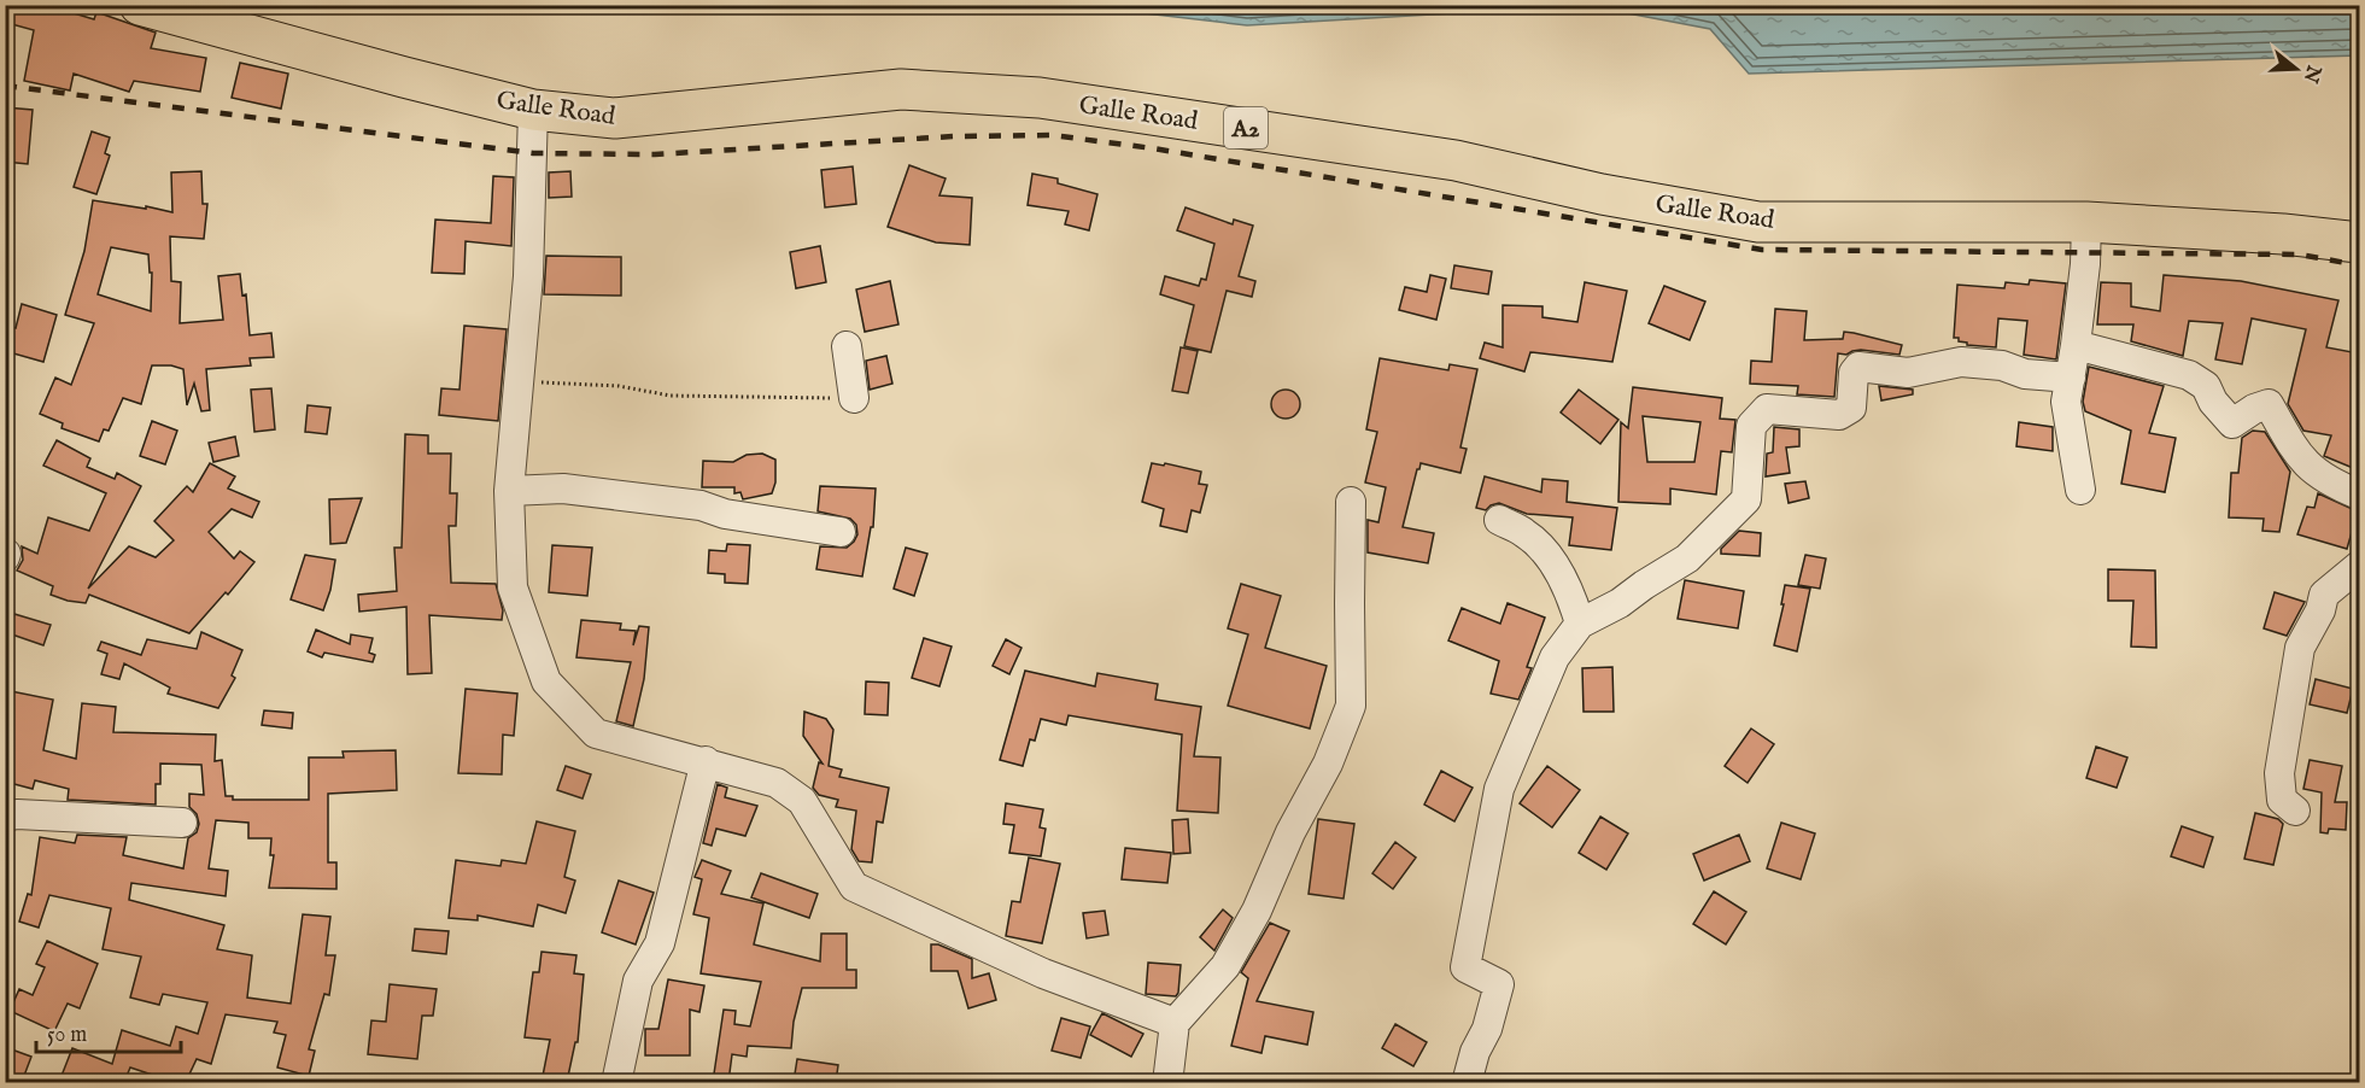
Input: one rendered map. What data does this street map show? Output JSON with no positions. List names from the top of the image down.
{
  "streets": {
    "highway": ["Galle Road", "A2"]
  },
  "scale_bar": "50 m",
  "north": "right"
}
